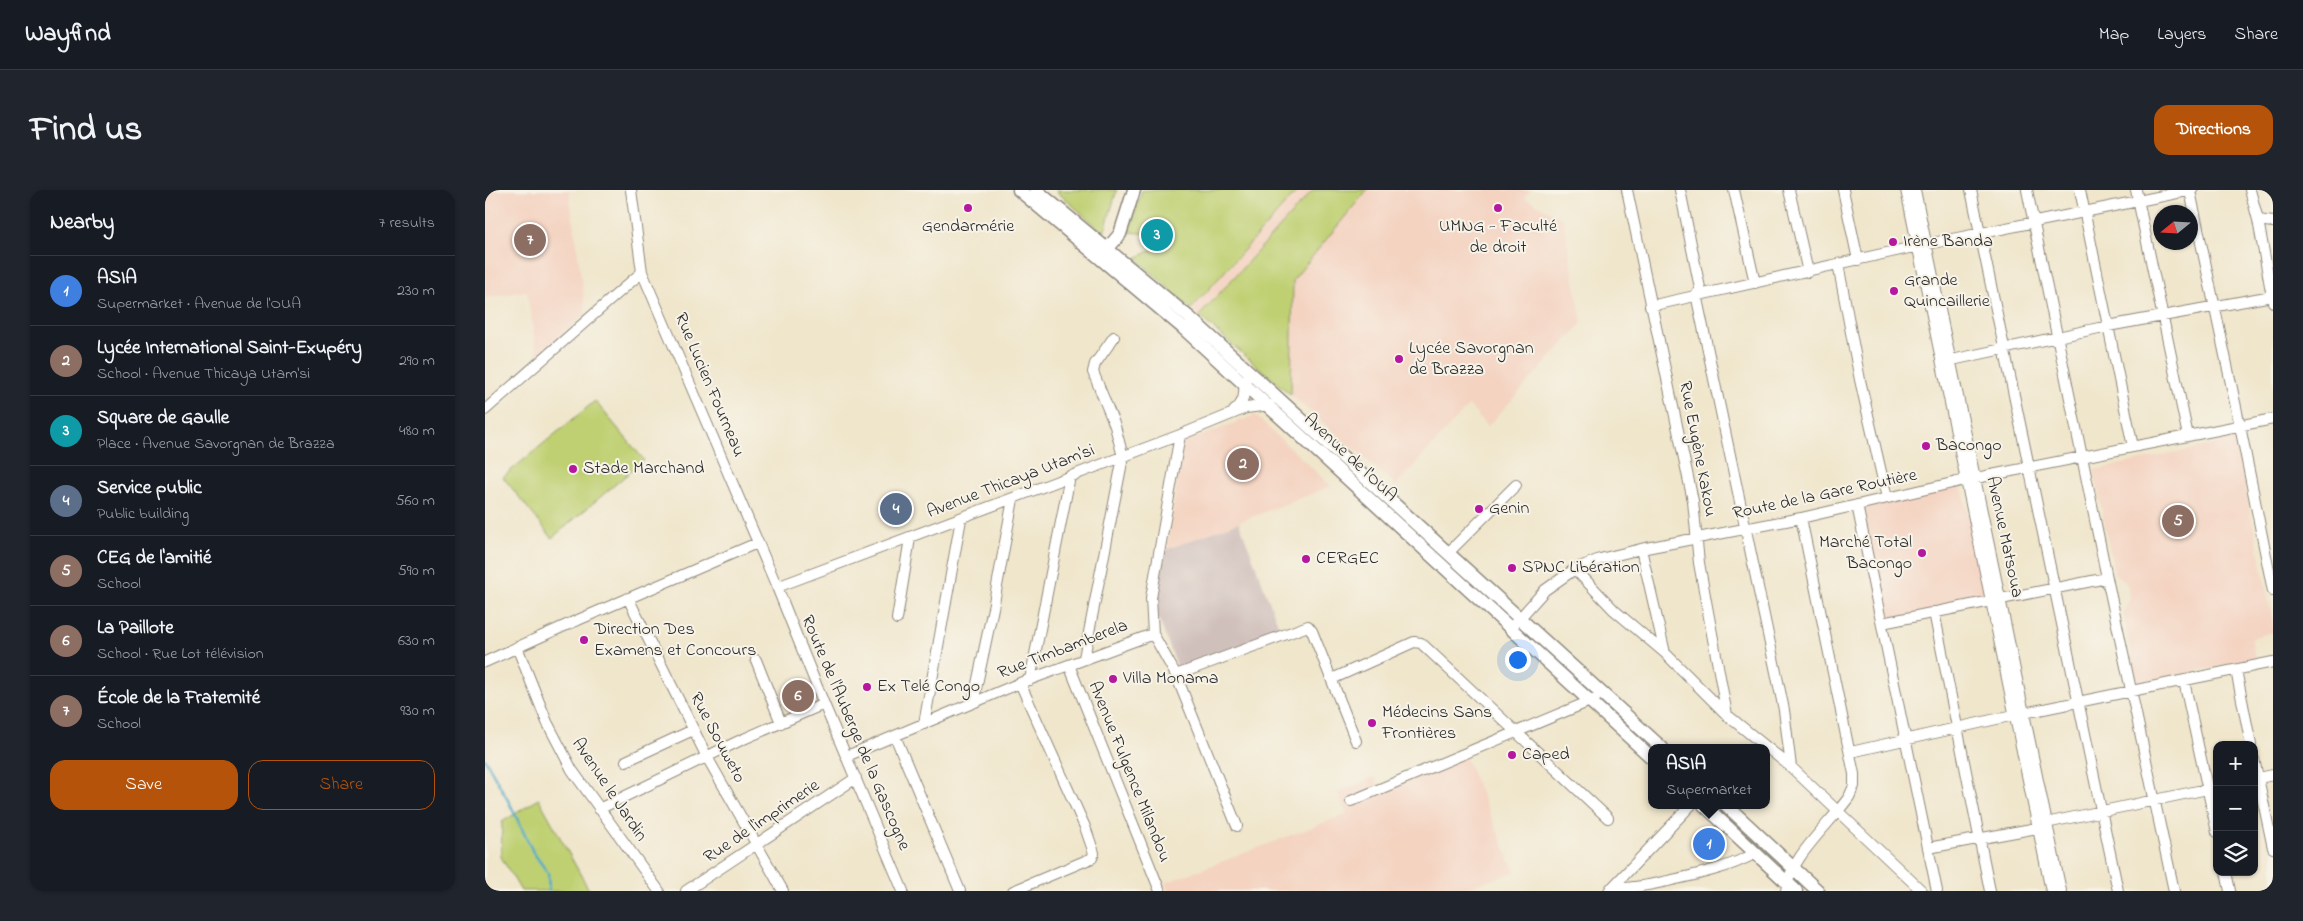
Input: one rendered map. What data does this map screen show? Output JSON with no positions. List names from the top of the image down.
{
  "streets": {
    "main road": ["Avenue de l'OUA"],
    "street": [
      "Rue Lucien Fourneau",
      "Rue Eugène Kakou",
      "Avenue Thicaya Utam'si",
      "Route de la Gare Routière",
      "Avenue Matsoua",
      "Rue Timbamberela",
      "Route de l'Auberge de la Gascogne",
      "Rue Souweto",
      "Avenue Fulgence Milandou",
      "Avenue le Jardin",
      "Rue de l'imprimerie"
    ]
  },
  "crossings": [
    ["Rue Lucien Fourneau", "Avenue Thicaya Utam'si"],
    ["Rue Lucien Fourneau", "Route de l'Auberge de la Gascogne"],
    ["Rue Eugène Kakou", "Route de la Gare Routière"],
    ["Avenue de l'OUA", "Avenue Thicaya Utam'si"],
    ["Avenue de l'OUA", "Route de la Gare Routière"],
    ["Avenue Thicaya Utam'si", "Route de l'Auberge de la Gascogne"],
    ["Route de la Gare Routière", "Avenue Matsoua"],
    ["Rue Timbamberela", "Route de l'Auberge de la Gascogne"],
    ["Rue Timbamberela", "Avenue Fulgence Milandou"],
    ["Route de l'Auberge de la Gascogne", "Rue de l'imprimerie"],
    ["Rue Souweto", "Rue de l'imprimerie"]
  ],
  "places": [
    "Gendarmérie",
    "UMNG - Faculté de droit",
    "Irène Banda",
    "Grande Quincaillerie",
    "Lycée Savorgnan de Brazza",
    "Bacongo",
    "Stade Marchand",
    "Genin",
    "Marché Total Bacongo",
    "CERGEC",
    "SPNC Libération",
    "Direction Des Examens et Concours",
    "Villa Monama",
    "Ex Telé Congo",
    "Médecins Sans Frontières",
    "Caped"
  ],
  "north": "left",
  "page": {
    "header": "Wayfind",
    "nav": ["Map", "Layers", "Share"],
    "title": "Find us",
    "buttons": [
      "Directions",
      ["Save", "Share"]
    ],
    "heading": ["Nearby", "7 results"],
    "pins": [
      "3",
      "7",
      "2",
      "4",
      "5",
      "6",
      "1"
    ],
    "list": [
      {
        "mark": "1",
        "name": "ASIA",
        "note": "Supermarket · Avenue de l'OUA",
        "value": "230 m"
      },
      {
        "mark": "2",
        "name": "Lycée International Saint-Exupéry",
        "note": "School · Avenue Thicaya Utam'si",
        "value": "290 m"
      },
      {
        "mark": "3",
        "name": "Square de Gaulle",
        "note": "Place · Avenue Savorgnan de Brazza",
        "value": "480 m"
      },
      {
        "mark": "4",
        "name": "Service public",
        "note": "Public building",
        "value": "560 m"
      },
      {
        "mark": "5",
        "name": "CEG de l'amitié",
        "note": "School",
        "value": "590 m"
      },
      {
        "mark": "6",
        "name": "La Paillote",
        "note": "School · Rue Lot télévision",
        "value": "630 m"
      },
      {
        "mark": "7",
        "name": "École de la Fraternité",
        "note": "School",
        "value": "930 m"
      }
    ],
    "map_buttons": ["+", "−"],
    "popup": ["ASIA", "Supermarket"]
  }
}
